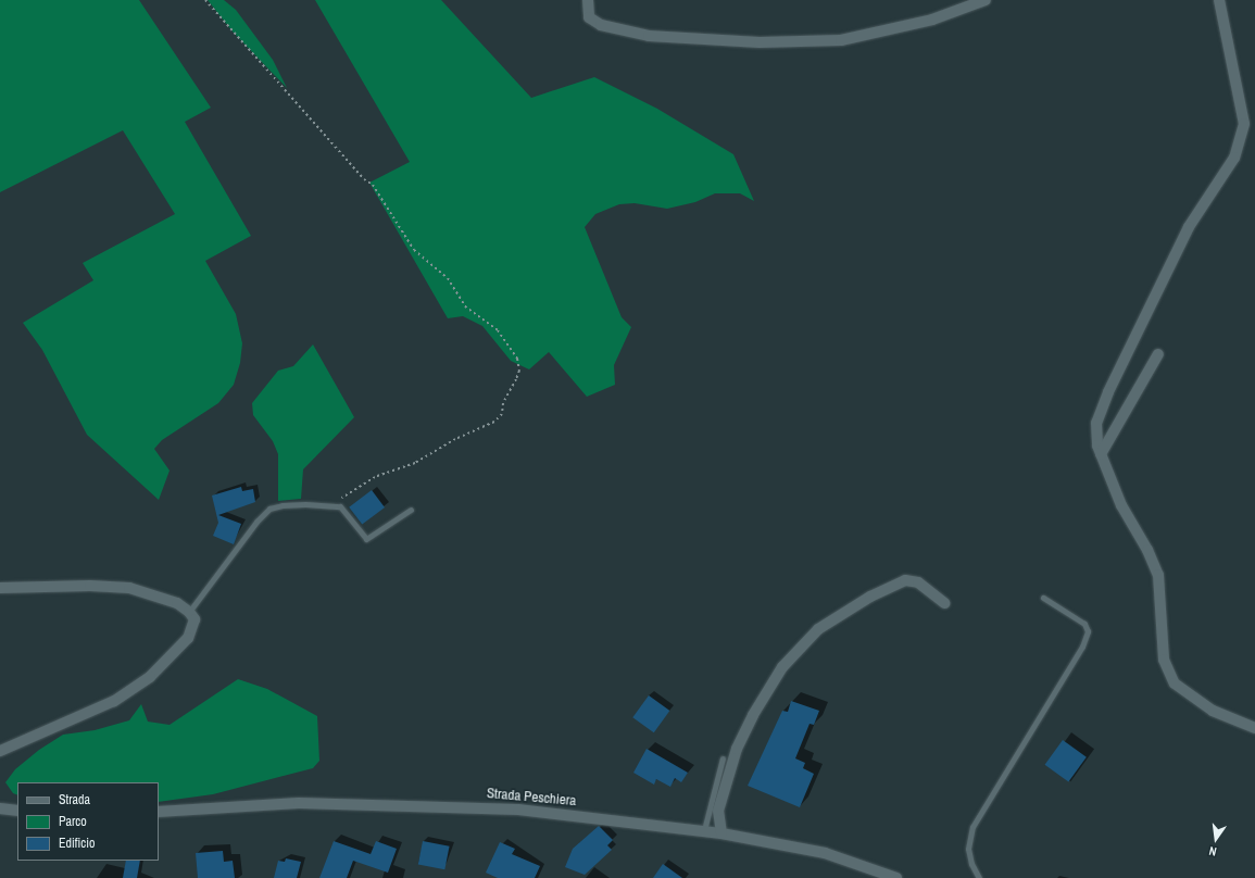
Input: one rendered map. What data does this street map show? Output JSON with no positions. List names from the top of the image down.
{
  "streets": {
    "street": ["Strada Peschiera"]
  },
  "legend": ["Strada", "Parco", "Edificio"],
  "north": "bottom"
}
